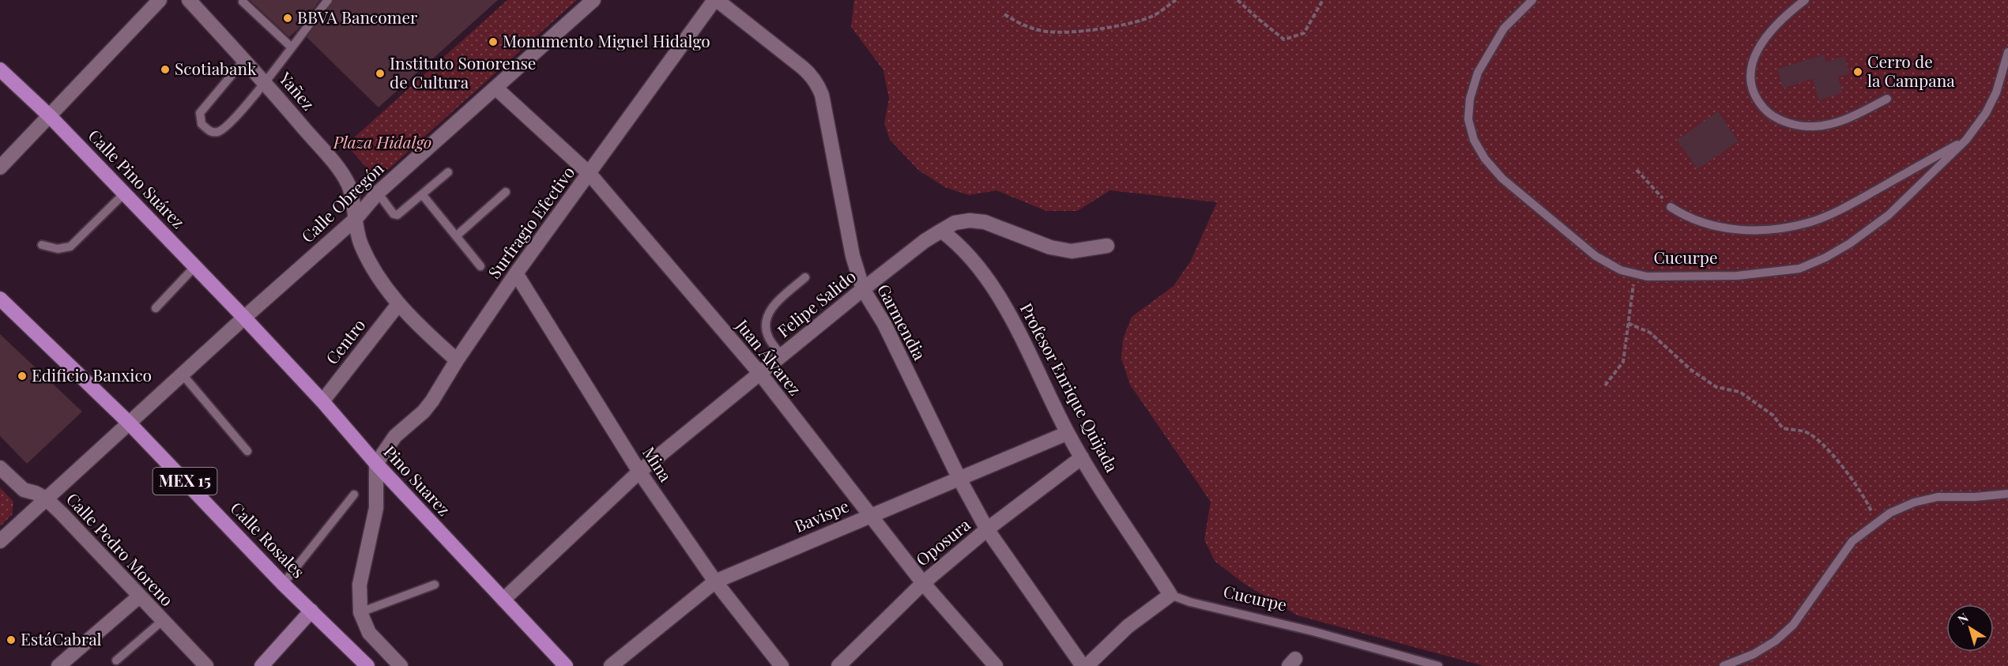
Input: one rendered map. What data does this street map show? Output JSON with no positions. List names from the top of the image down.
{
  "streets": {
    "main road": [
      "Calle Pino Suárez",
      "MEX 15",
      "Pino Suarez",
      "Calle Rosales"
    ],
    "street": [
      "Yañez",
      "Calle Obregón",
      "Surfragio Efectivo",
      "Felipe Salido",
      "Garmendia",
      "Centro",
      "Juan Álvarez",
      "Profesor Enrique Quijada",
      "Mina",
      "Bavispe",
      "Oposura",
      "Calle Pedro Moreno"
    ],
    "lane": ["Cucurpe"]
  },
  "crossings": [
    ["Yañez", "Calle Obregón"],
    ["Yañez", "Surfragio Efectivo"],
    ["Yañez", "Centro"],
    ["Calle Pino Suárez", "Calle Obregón"],
    ["Calle Pino Suárez", "Pino Suarez"],
    ["Calle Obregón", "Juan Álvarez"],
    ["Calle Obregón", "Pino Suarez"],
    ["Calle Obregón", "Calle Rosales"],
    ["Calle Obregón", "Calle Pedro Moreno"],
    ["Surfragio Efectivo", "Garmendia"],
    ["Surfragio Efectivo", "Juan Álvarez"],
    ["Surfragio Efectivo", "Mina"],
    ["Surfragio Efectivo", "Pino Suarez"],
    ["Cucurpe", "Profesor Enrique Quijada"],
    ["Felipe Salido", "Garmendia"],
    ["Felipe Salido", "Juan Álvarez"],
    ["Felipe Salido", "Profesor Enrique Quijada"],
    ["Felipe Salido", "Mina"],
    ["Felipe Salido", "Pino Suarez"],
    ["Garmendia", "Bavispe"],
    ["Garmendia", "Oposura"],
    ["Centro", "Pino Suarez"],
    ["Juan Álvarez", "Bavispe"],
    ["Juan Álvarez", "Oposura"],
    ["Profesor Enrique Quijada", "Bavispe"],
    ["Profesor Enrique Quijada", "Oposura"],
    ["Mina", "Bavispe"]
  ],
  "parks": ["Plaza Hidalgo"],
  "places": [
    "BBVA Bancomer",
    "Monumento Miguel Hidalgo",
    "Scotiabank",
    "Cerro de la Campana",
    "Instituto Sonorense de Cultura",
    "Edificio Banxico",
    "EstáCabral"
  ],
  "north": "top left"
}
